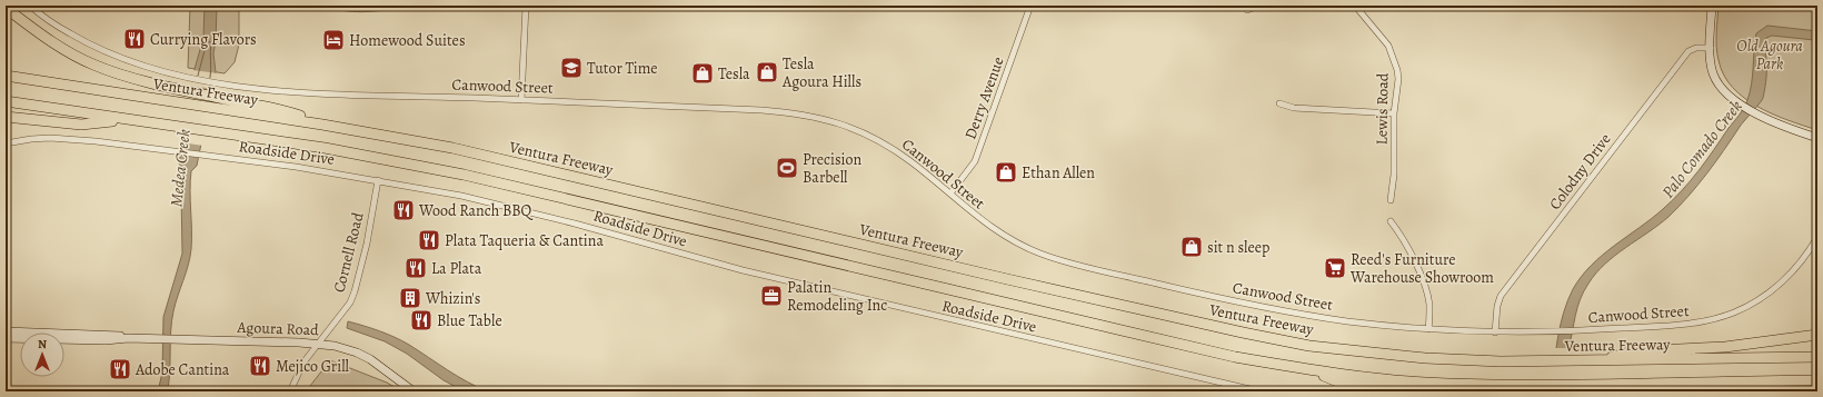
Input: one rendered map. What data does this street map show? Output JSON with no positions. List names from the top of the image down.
{
  "streets": {
    "highway": ["Ventura Freeway"],
    "main road": ["Agoura Road"],
    "street": [
      "Canwood Street",
      "Derry Avenue",
      "Lewis Road",
      "Roadside Drive",
      "Colodny Drive",
      "Cornell Road"
    ]
  },
  "crossings": [
    ["Canwood Street", "Derry Avenue"],
    ["Canwood Street", "Colodny Drive"],
    ["Roadside Drive", "Cornell Road"],
    ["Cornell Road", "Agoura Road"]
  ],
  "water": ["Palo Comado Creek", "Medea Creek"],
  "parks": ["Old Agoura Park"],
  "places": {
    "restaurant": [
      "Currying Flavors",
      "Wood Ranch BBQ",
      "Plata Taqueria & Cantina",
      "La Plata",
      "Blue Table",
      "Mejico Grill",
      "Adobe Cantina"
    ],
    "hotel": ["Homewood Suites"],
    "school or university": ["Tutor Time"],
    "shop": [
      "Tesla Agoura Hills",
      "Tesla",
      "Ethan Allen",
      "sit n sleep"
    ],
    "sports": ["Precision Barbell"],
    "supermarket": ["Reed's Furniture Warehouse Showroom"],
    "office": ["Palatin Remodeling Inc"],
    "building": ["Whizin's"]
  },
  "north": "top"
}
